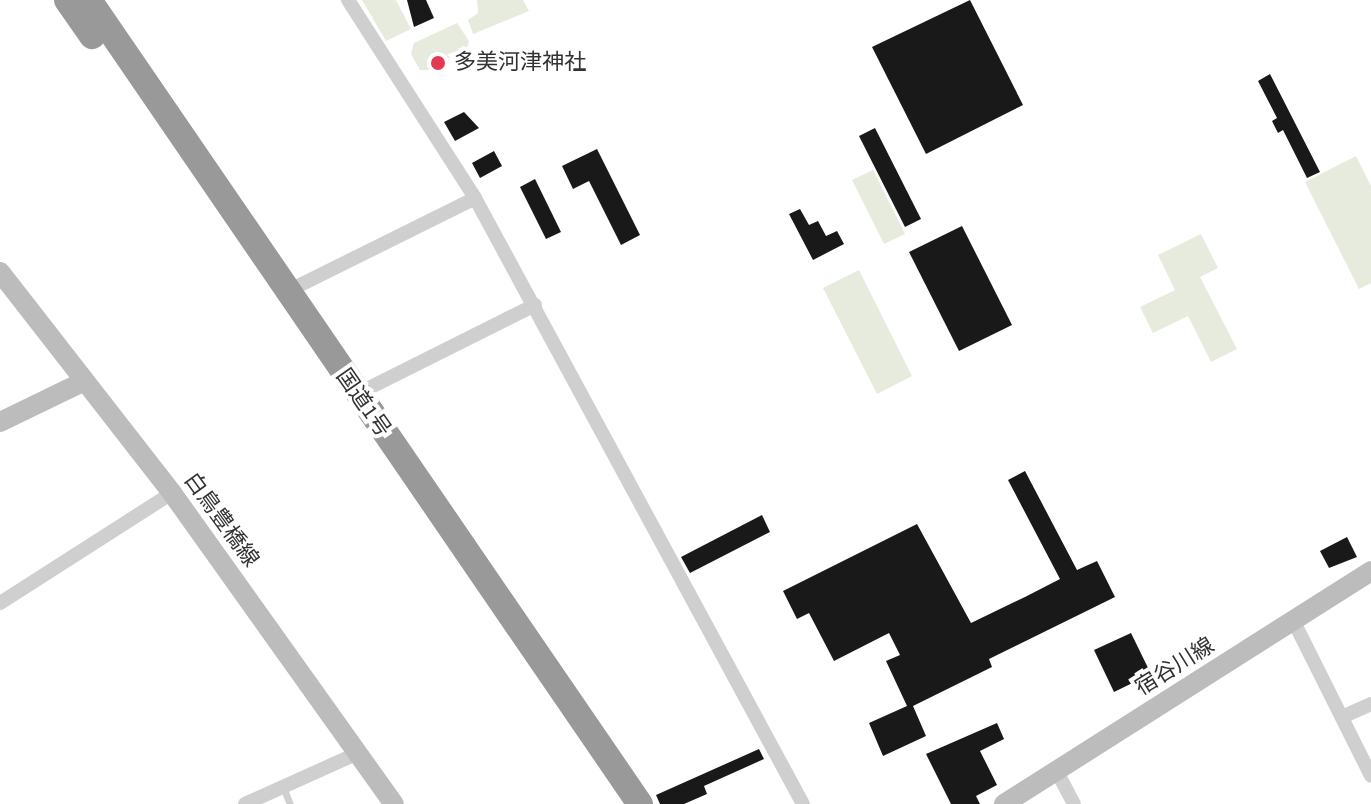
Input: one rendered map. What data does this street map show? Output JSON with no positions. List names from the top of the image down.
{
  "streets": {
    "highway": ["国道1号"],
    "main road": ["白鳥豊橋線", "宿谷川線"]
  },
  "places": ["多美河津神社"]
}
